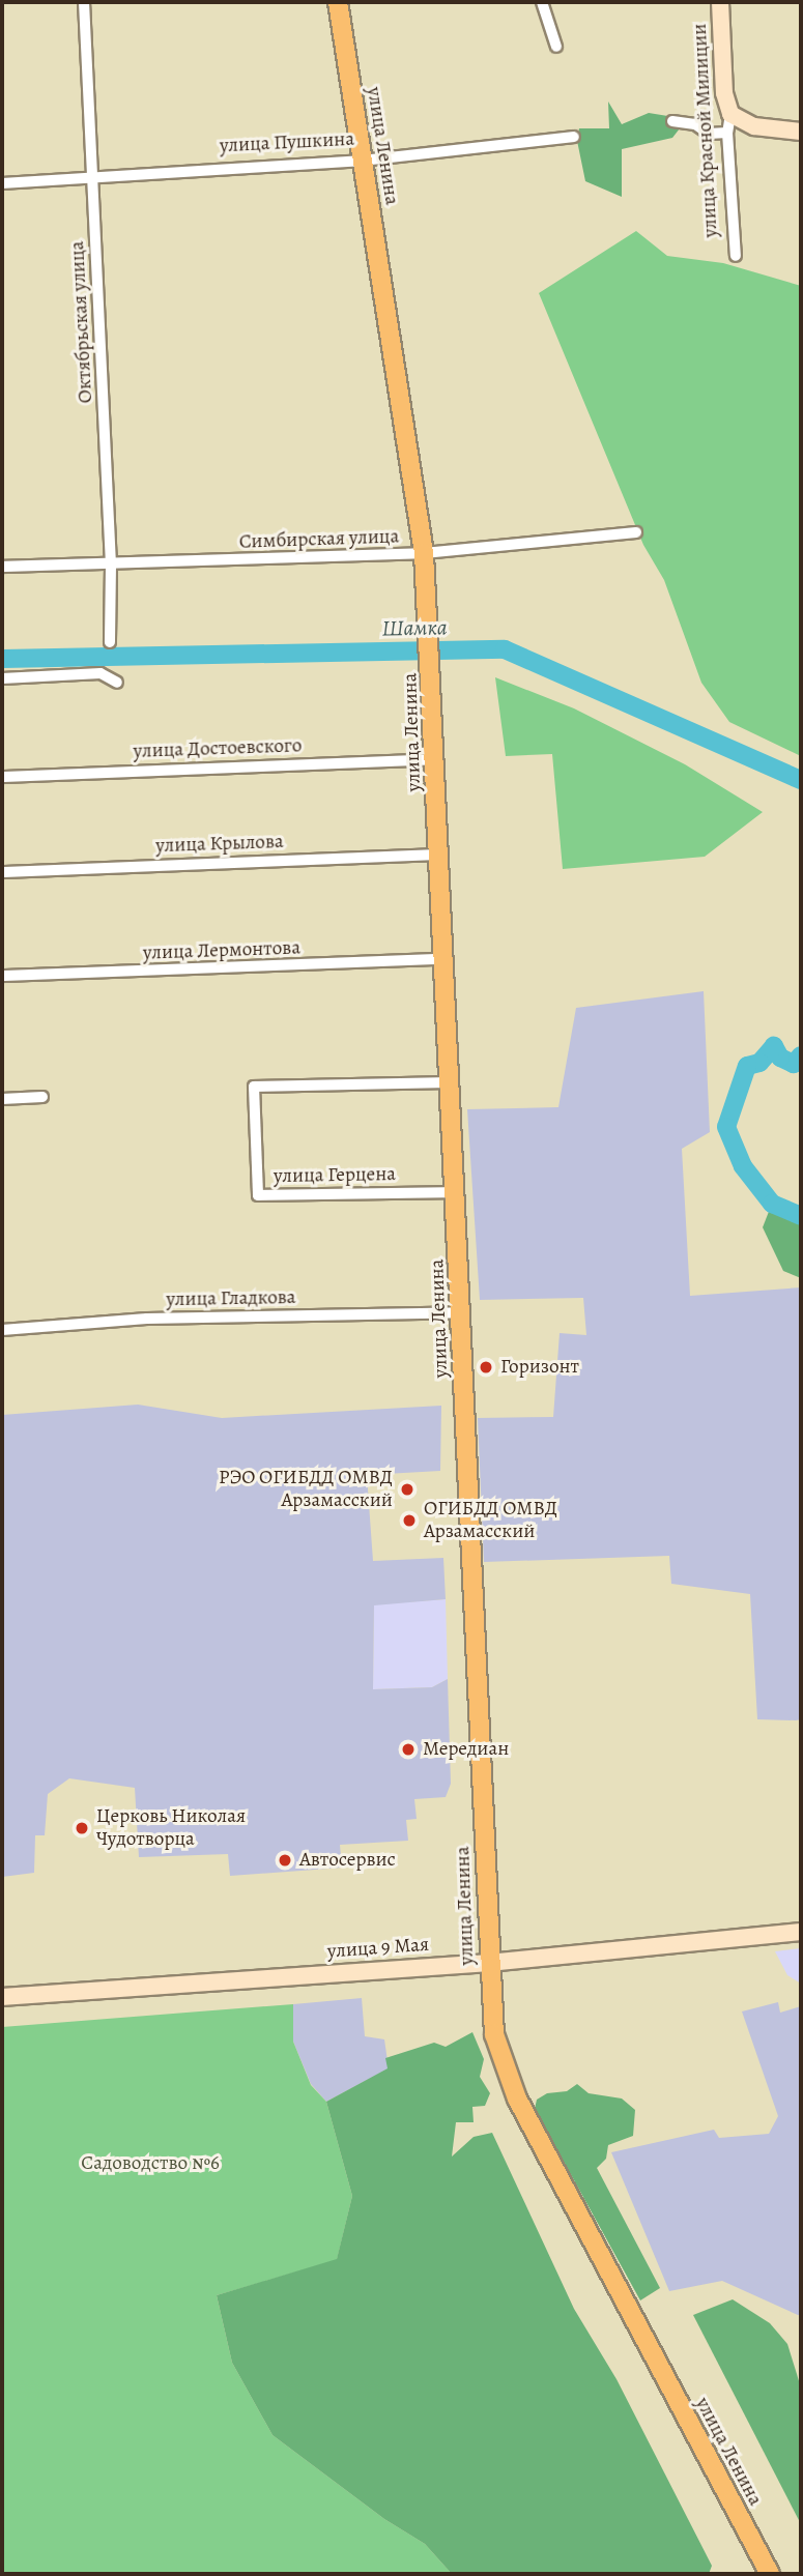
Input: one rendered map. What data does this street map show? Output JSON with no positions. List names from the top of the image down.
{
  "streets": {
    "main road": ["улица Красной Милиции", "улица Ленина", "улица 9 Мая"],
    "street": [
      "улица Пушкина",
      "Октябрьская улица",
      "Симбирская улица",
      "улица Достоевского",
      "улица Крылова",
      "улица Лермонтова",
      "улица Герцена",
      "улица Гладкова"
    ]
  },
  "crossings": [
    ["улица Пушкина", "улица Ленина"],
    ["улица Пушкина", "Октябрьская улица"],
    ["улица Ленина", "Симбирская улица"],
    ["улица Ленина", "улица Достоевского"],
    ["улица Ленина", "улица Крылова"],
    ["улица Ленина", "улица Лермонтова"],
    ["улица Ленина", "улица Герцена"],
    ["улица Ленина", "улица Гладкова"],
    ["улица Ленина", "улица 9 Мая"],
    ["Октябрьская улица", "Симбирская улица"]
  ],
  "water": ["Шамка"],
  "parks": ["Садоводство №6"],
  "places": [
    "Горизонт",
    "РЭО ОГИБДД ОМВД Арзамасский",
    "ОГИБДД ОМВД Арзамасский",
    "Мередиан",
    "Церковь Николая Чудотворца",
    "Автосервис"
  ]
}
